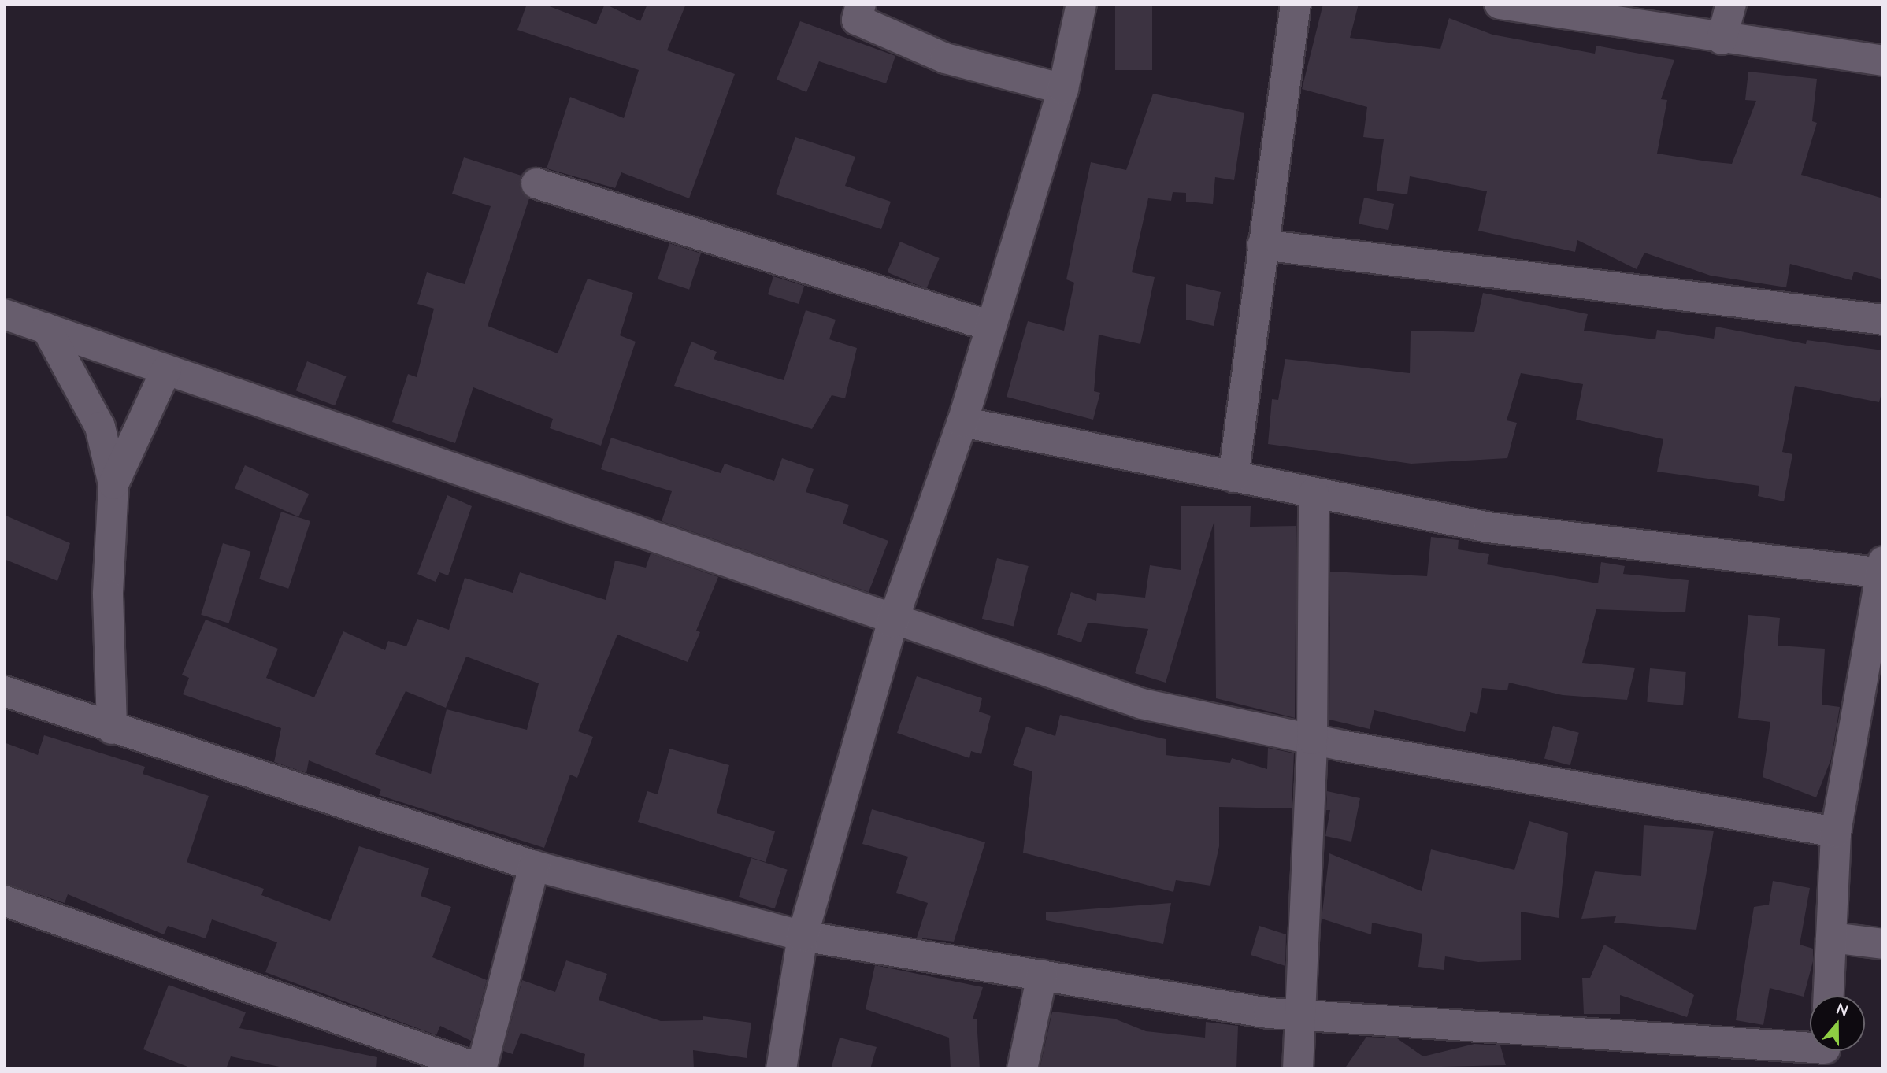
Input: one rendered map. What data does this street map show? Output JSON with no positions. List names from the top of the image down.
{
  "north": "top"
}
